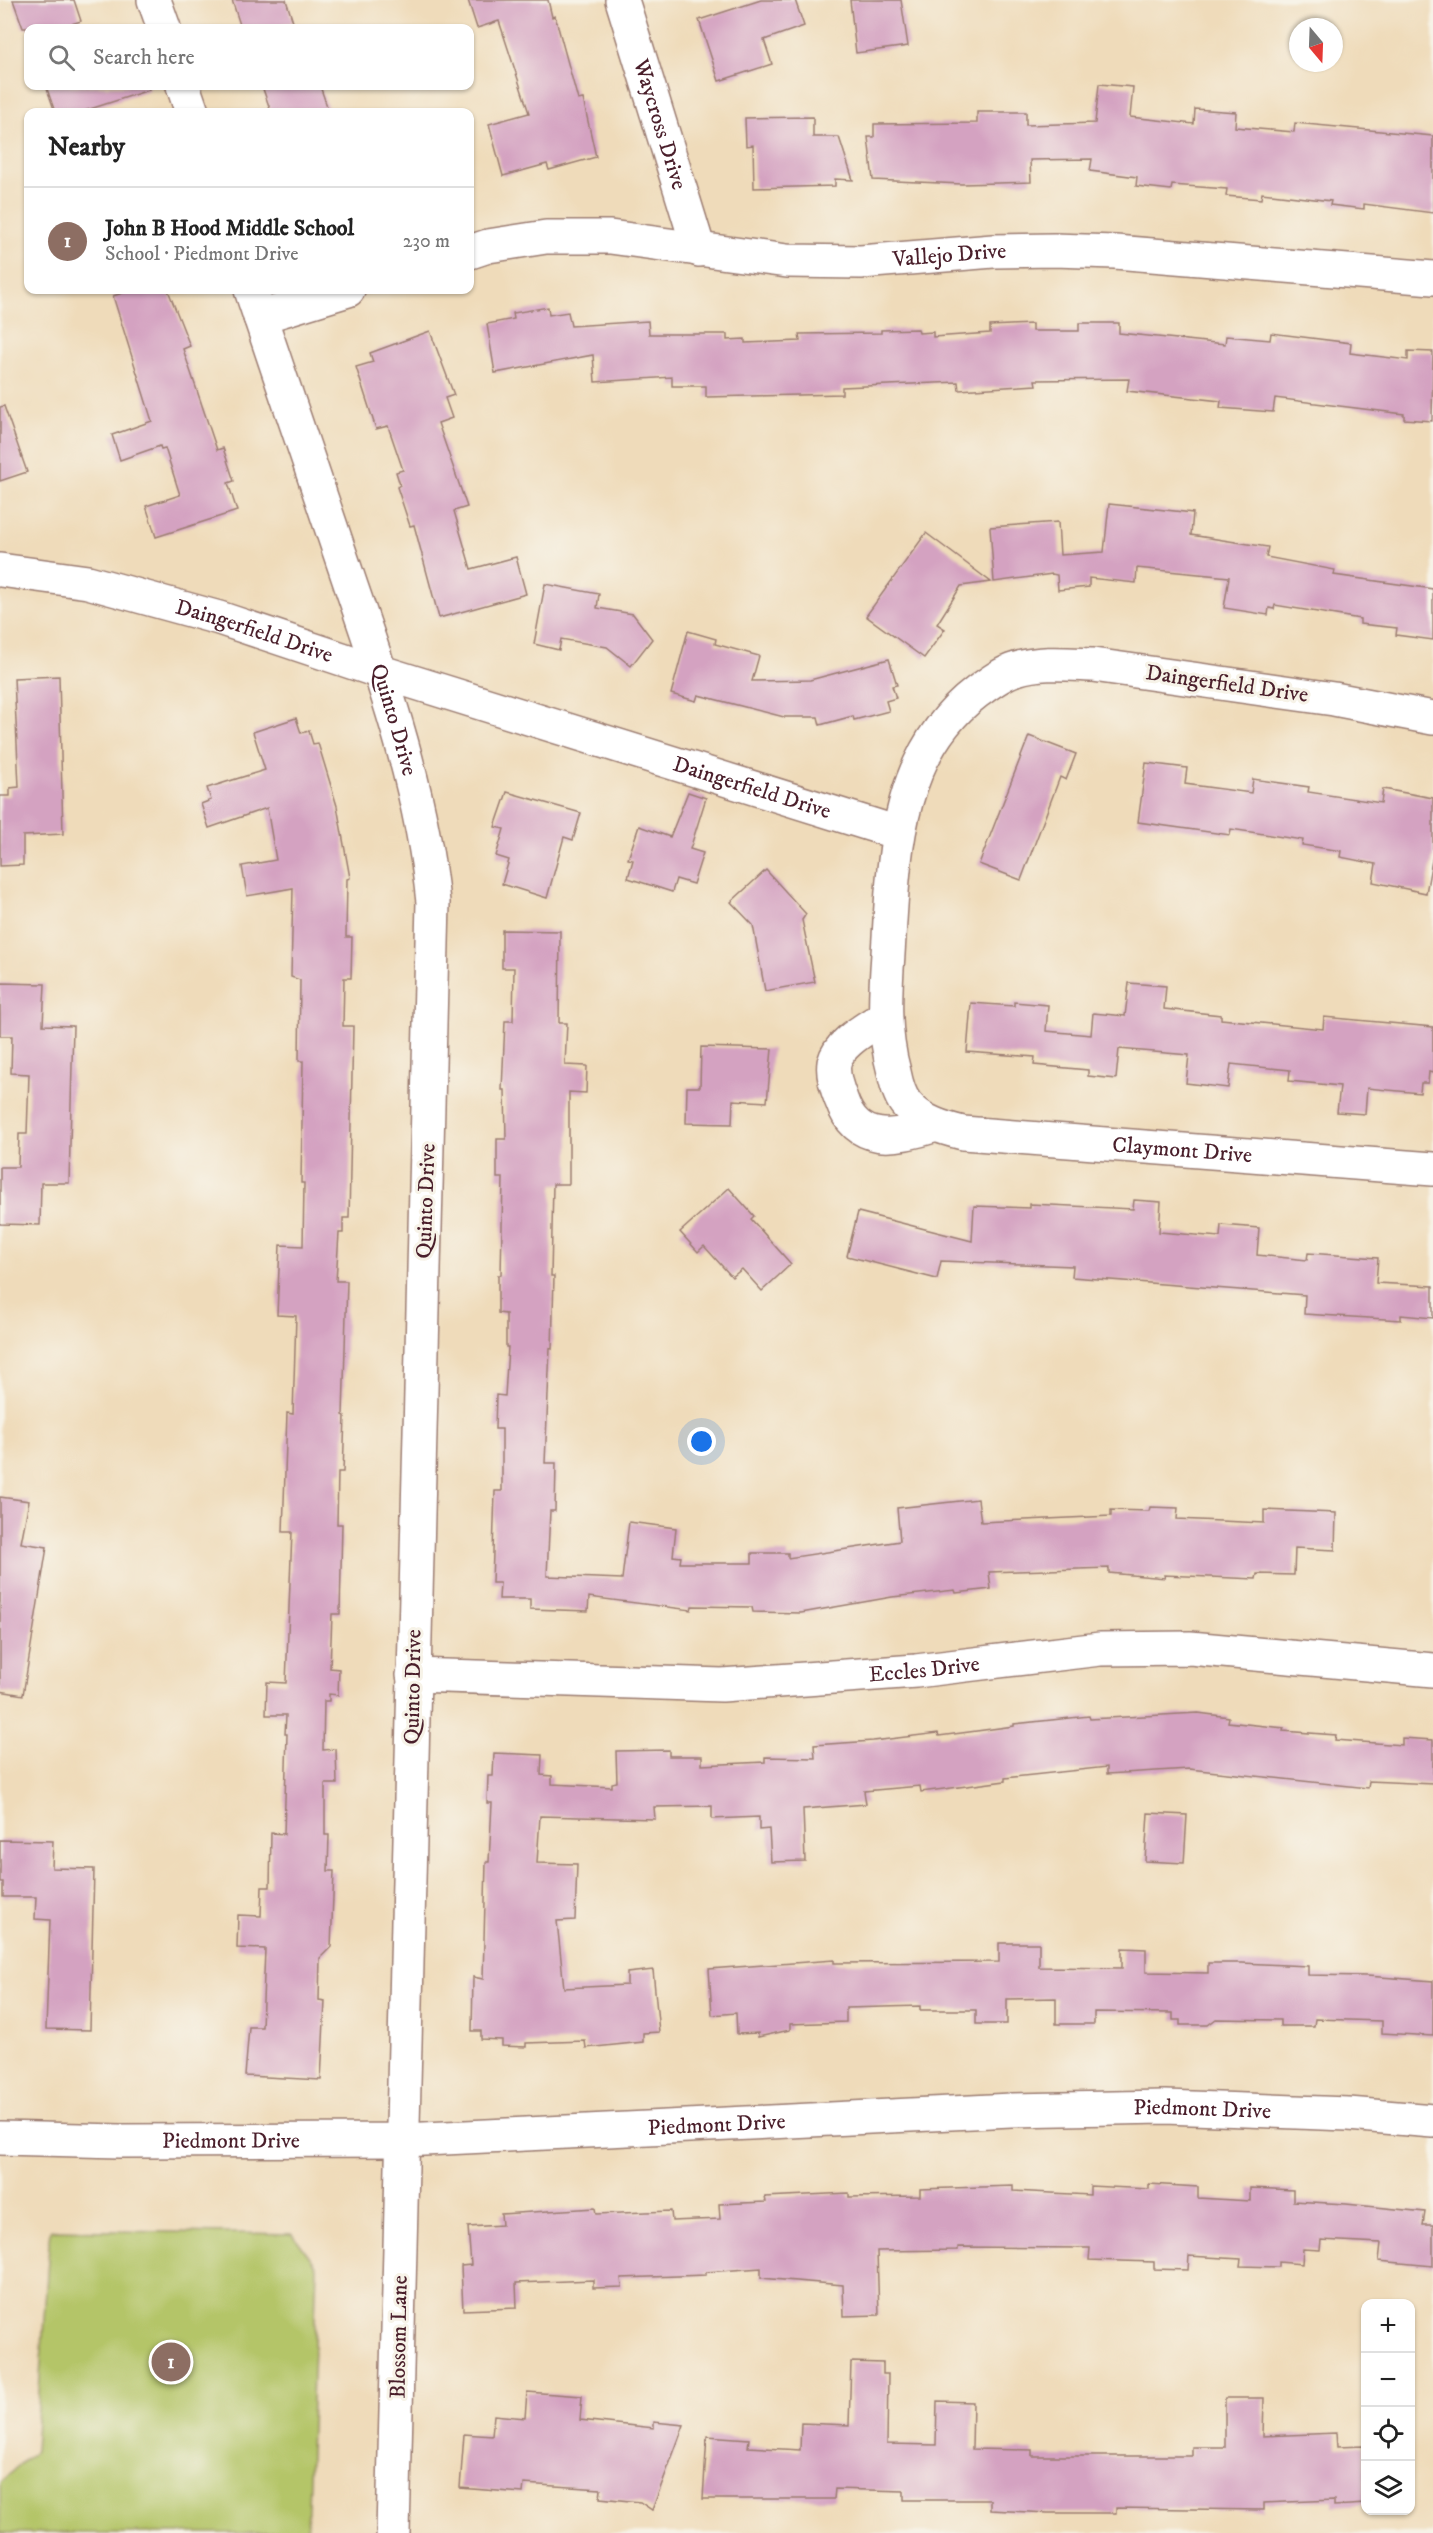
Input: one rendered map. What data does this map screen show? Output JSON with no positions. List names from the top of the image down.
{
  "streets": {
    "street": [
      "Waycross Drive",
      "Vallejo Drive",
      "Daingerfield Drive",
      "Quinto Drive",
      "Claymont Drive",
      "Eccles Drive",
      "Piedmont Drive",
      "Blossom Lane"
    ]
  },
  "crossings": [
    ["Waycross Drive", "Vallejo Drive"],
    ["Daingerfield Drive", "Quinto Drive"],
    ["Daingerfield Drive", "Claymont Drive"],
    ["Quinto Drive", "Eccles Drive"],
    ["Quinto Drive", "Piedmont Drive"],
    ["Quinto Drive", "Blossom Lane"],
    ["Piedmont Drive", "Blossom Lane"]
  ],
  "north": "bottom",
  "page": {
    "search": "Search here",
    "heading": "Nearby",
    "list": [
      {
        "mark": "1",
        "name": "John B Hood Middle School",
        "note": "School · Piedmont Drive",
        "value": "230 m"
      }
    ],
    "map_buttons": ["+", "−"],
    "pins": "1"
  }
}
